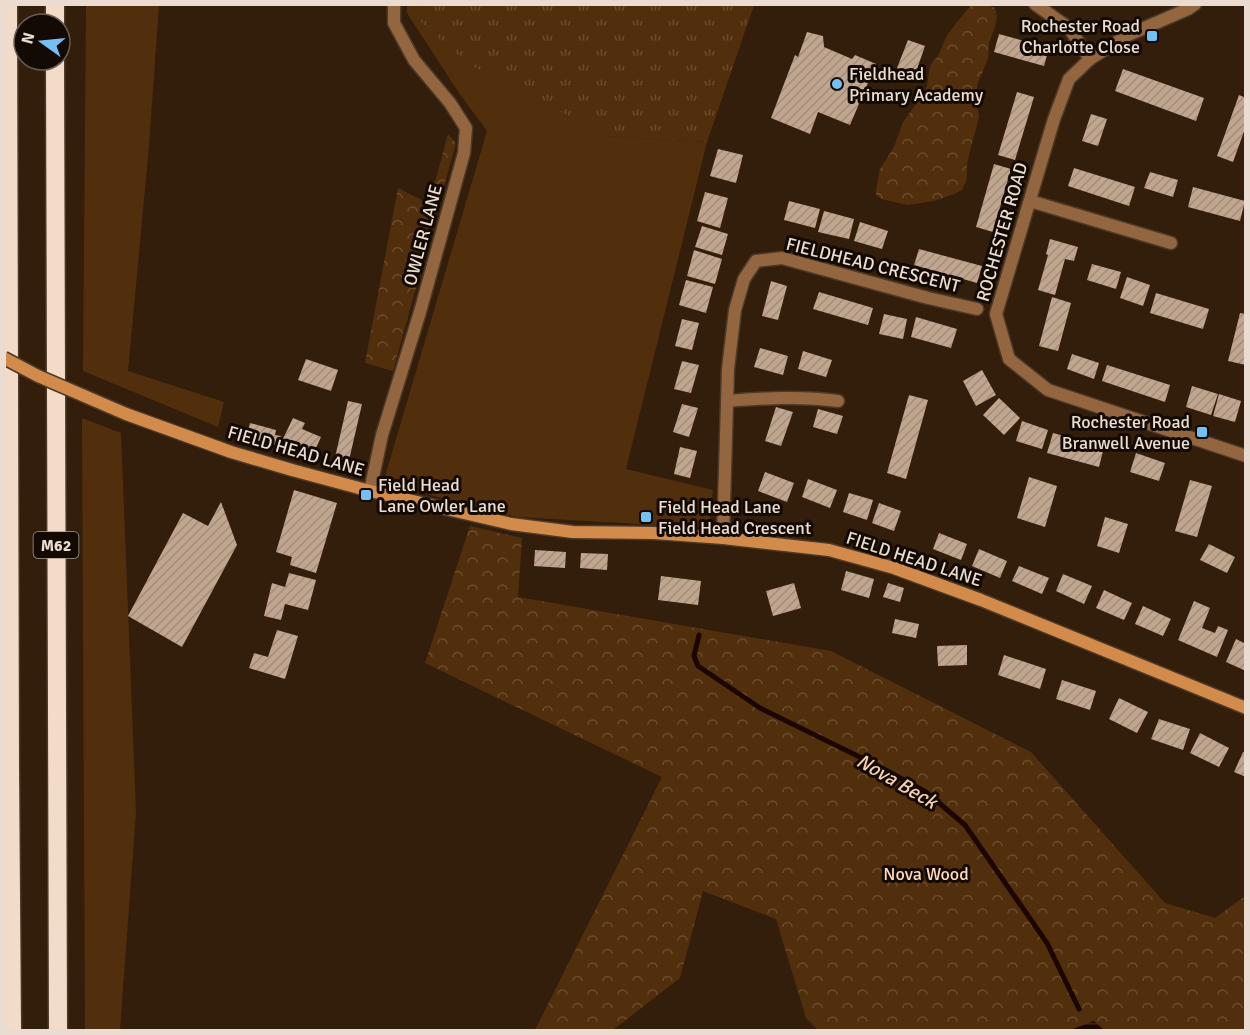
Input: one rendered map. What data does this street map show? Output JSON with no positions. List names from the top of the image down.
{
  "streets": {
    "highway": ["M62"],
    "main road": ["FIELD HEAD LANE"],
    "street": ["ROCHESTER ROAD", "OWLER LANE", "FIELDHEAD CRESCENT"]
  },
  "crossings": [
    ["OWLER LANE", "FIELD HEAD LANE"],
    ["FIELDHEAD CRESCENT", "FIELD HEAD LANE"]
  ],
  "water": ["Nova Beck"],
  "parks": ["Nova Wood"],
  "places": {
    "transit": [
      "Rochester Road Charlotte Close",
      "Rochester Road Branwell Avenue",
      "Field Head Lane Owler Lane",
      "Field Head Lane Field Head Crescent"
    ],
    "other": ["Fieldhead Primary Academy"]
  },
  "north": "left"
}
